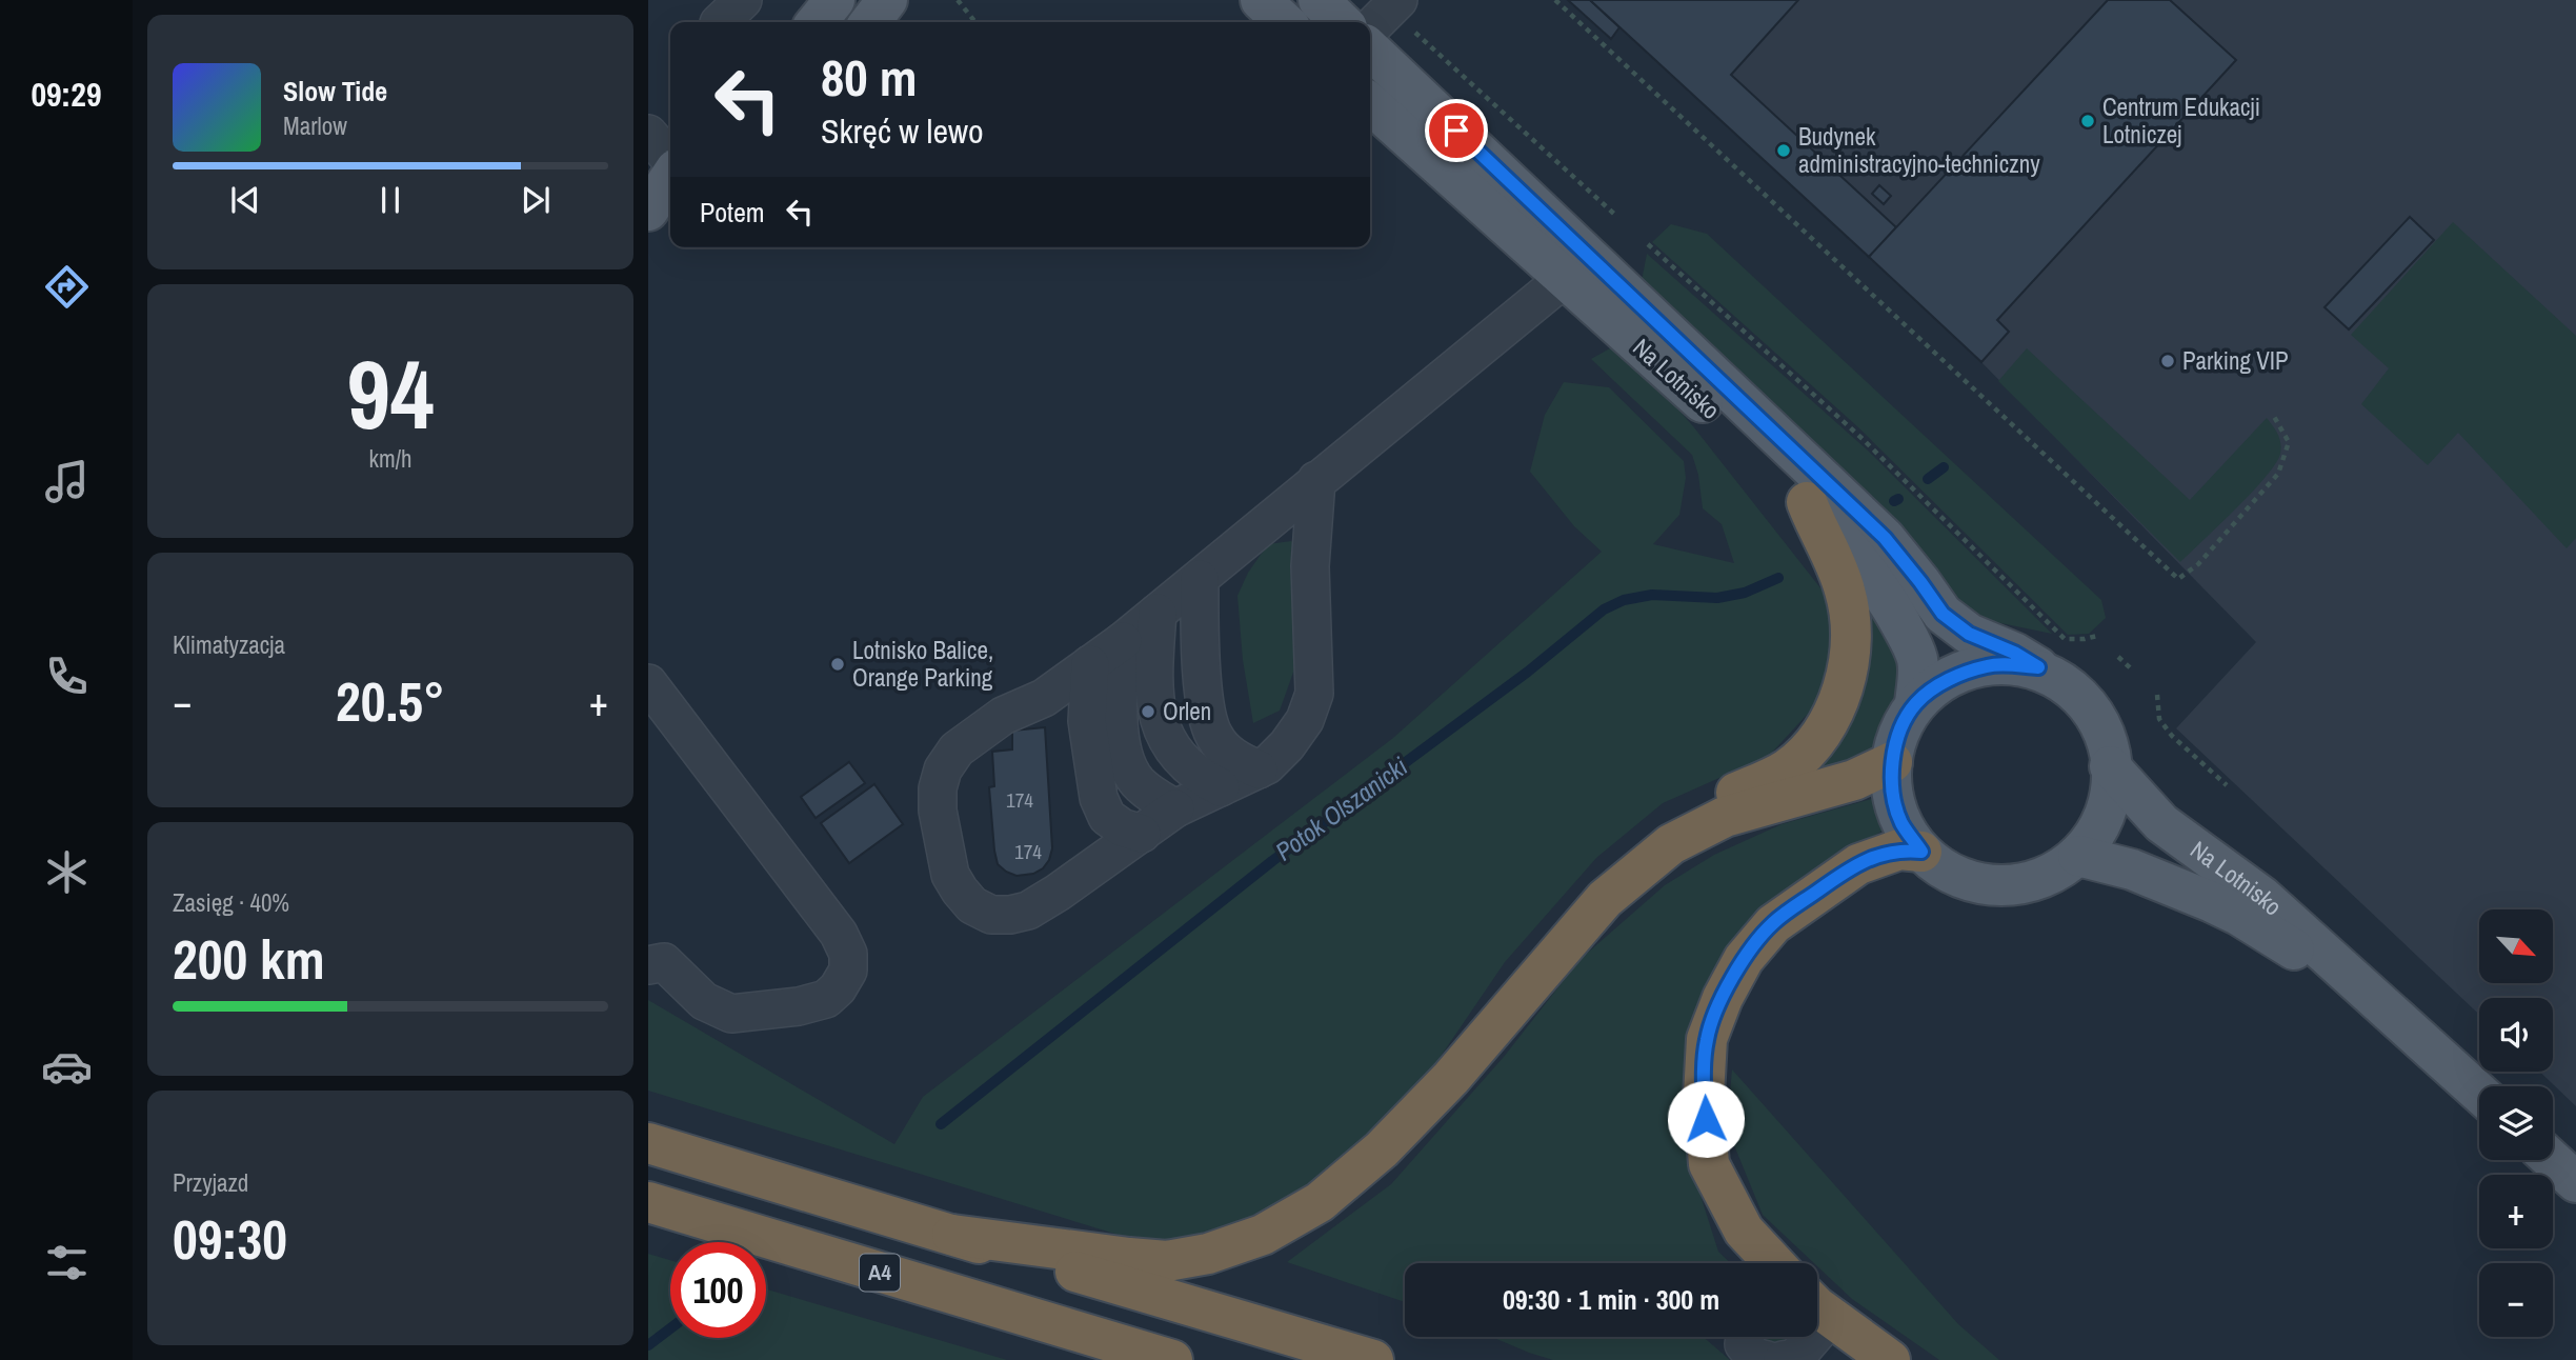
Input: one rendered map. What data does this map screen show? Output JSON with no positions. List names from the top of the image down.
{
  "streets": {
    "highway": ["A4"],
    "main road": ["Na Lotnisko"]
  },
  "water": ["Potok Olszanicki"],
  "places": [
    "Centrum Edukacji Lotniczej",
    "Budynek administracyjno-techniczny",
    "Parking VIP",
    "Lotnisko Balice, Orange Parking",
    "Orlen"
  ],
  "house_numbers": ["174", "174"],
  "north": "bottom right",
  "page": {
    "tabs": "09:29",
    "turn": ["80 m", "Skręć w lewo"],
    "song": ["Slow Tide", "Marlow"],
    "then": "Potem",
    "tile": [
      ["94", "km/h"],
      "Klimatyzacja",
      ["Zasięg · 40%", "200 km"],
      ["Przyjazd", "09:30"]
    ],
    "heat": ["−", "20.5°", "+"],
    "map_buttons": ["+", "−"],
    "limit": "100",
    "trip": "09:30 · 1 min · 300 m"
  }
}
